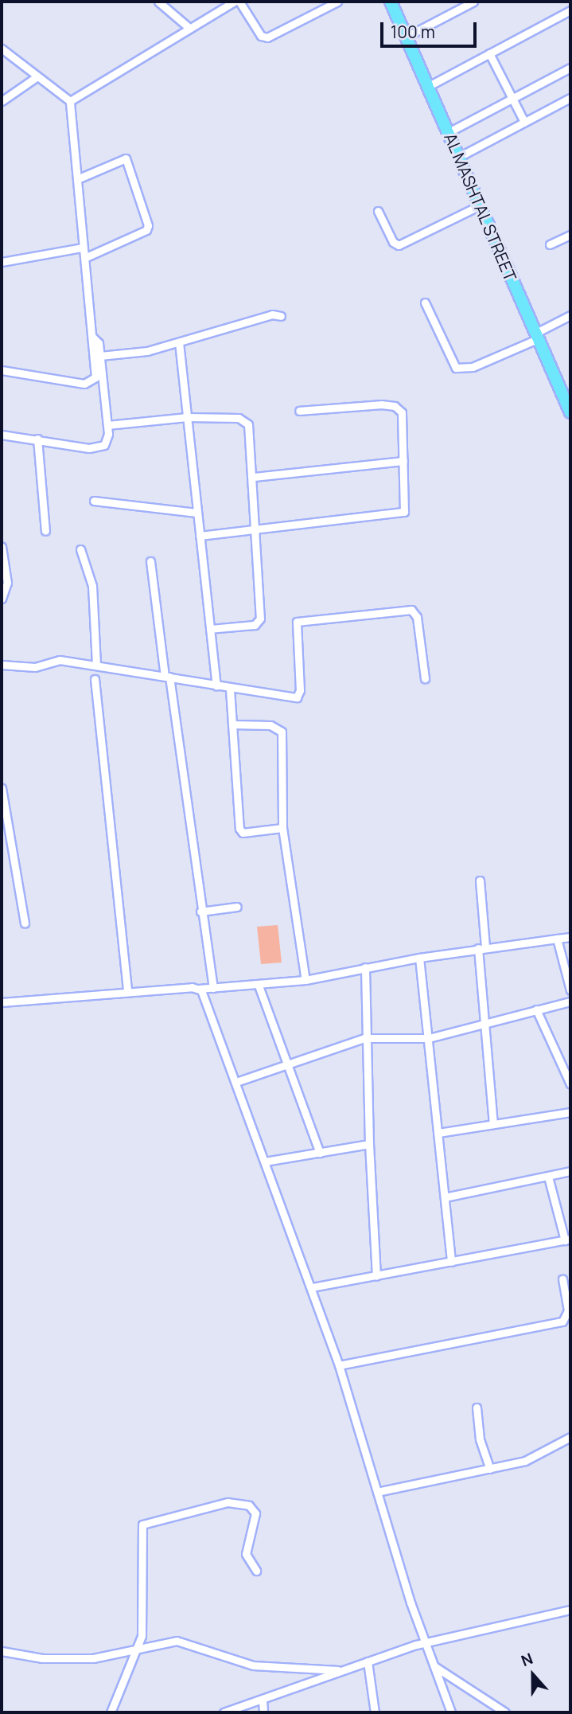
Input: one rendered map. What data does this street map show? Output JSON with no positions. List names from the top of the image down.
{
  "streets": {
    "main road": ["AL MASHTAL STREET"]
  },
  "scale_bar": "100 m",
  "north": "top"
}
